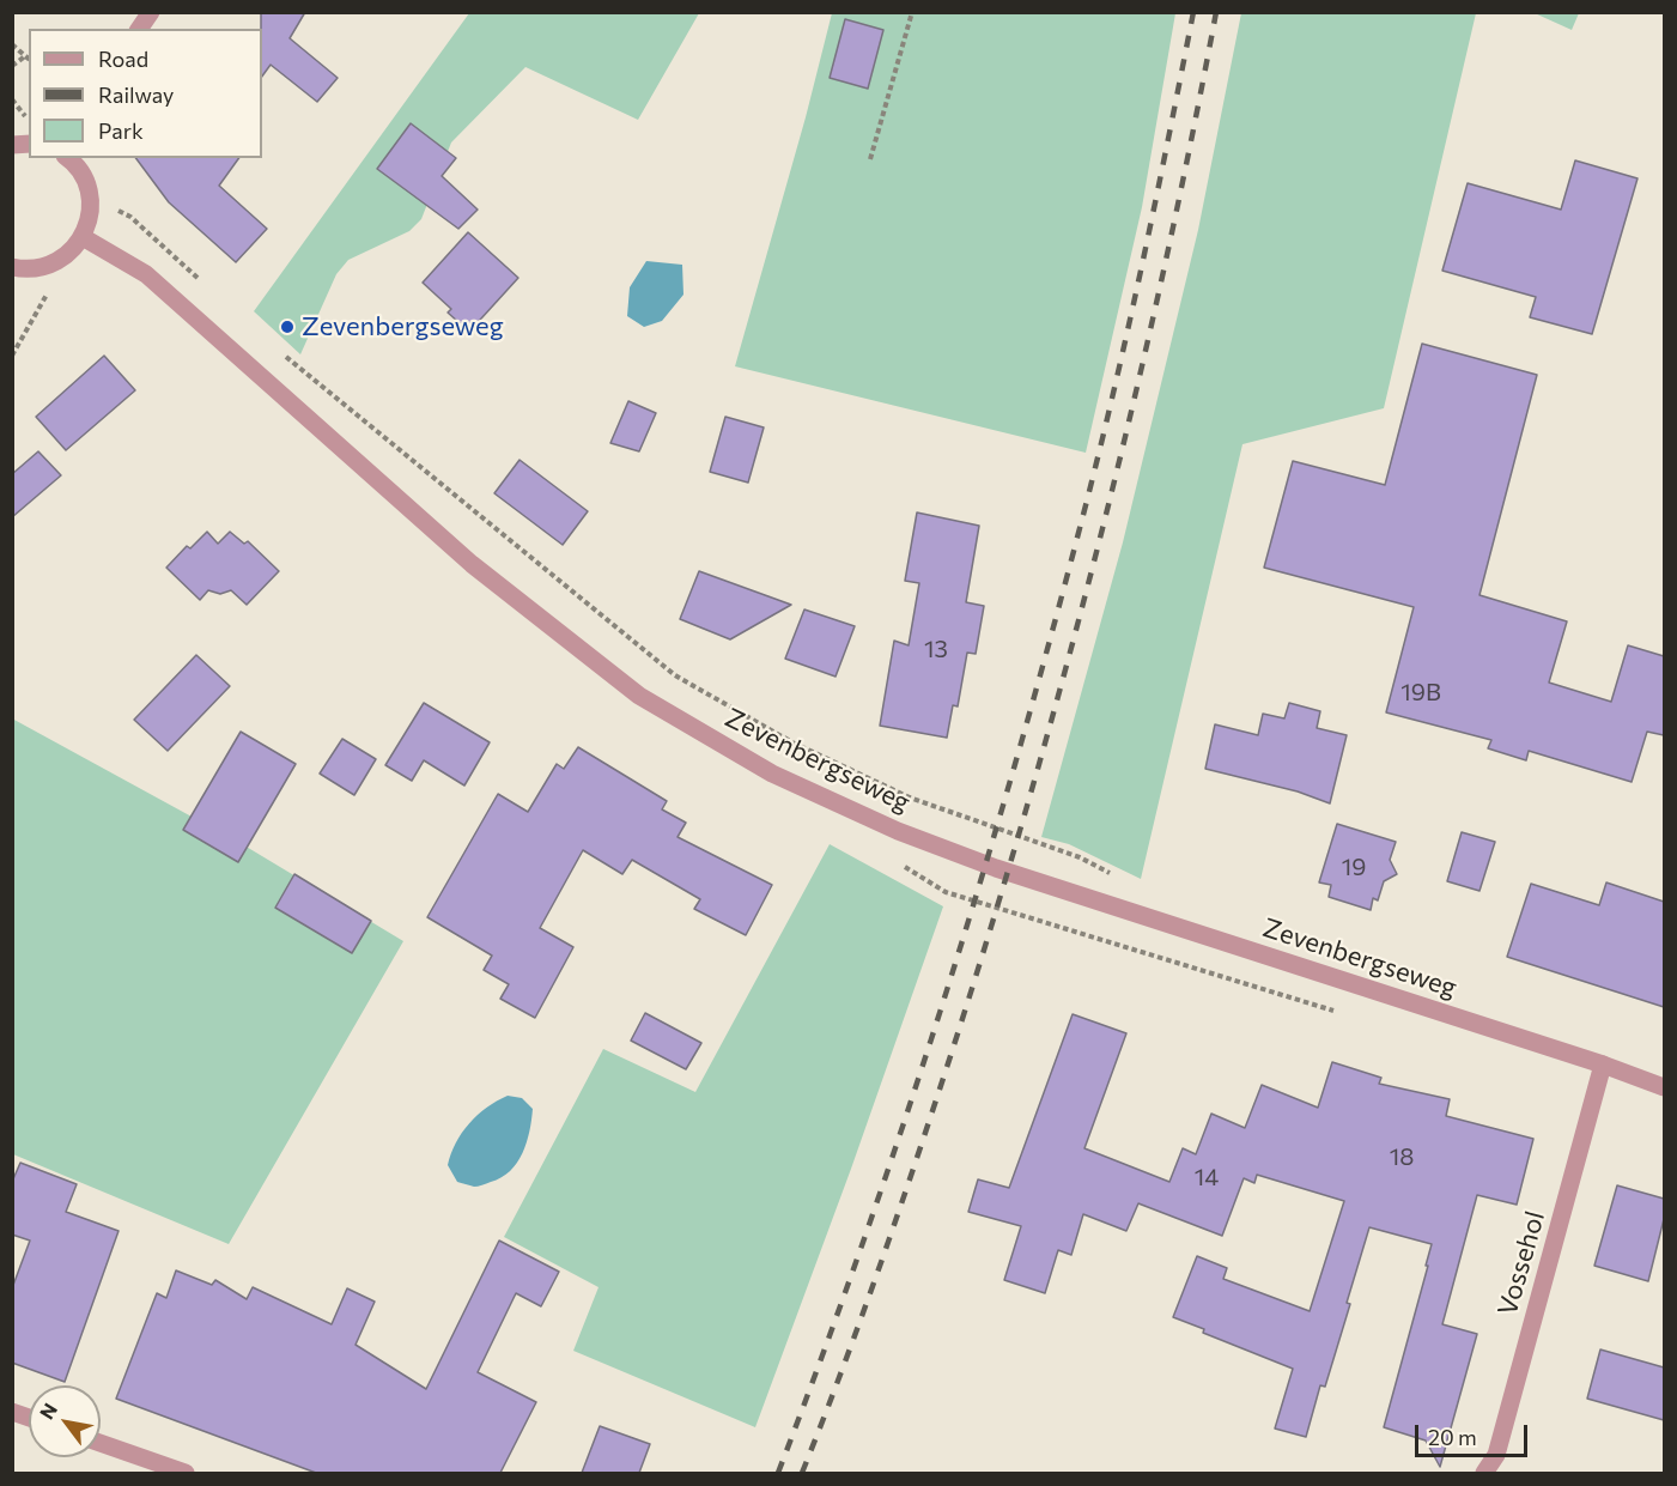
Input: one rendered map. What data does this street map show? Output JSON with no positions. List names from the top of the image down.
{
  "streets": {
    "street": ["Zevenbergseweg", "Vossehol"]
  },
  "crossings": [
    ["Zevenbergseweg", "Vossehol"]
  ],
  "places": ["Zevenbergseweg"],
  "house_numbers": [
    "13",
    "19B",
    "19",
    "18",
    "14"
  ],
  "legend": ["Road", "Railway", "Park"],
  "scale_bar": "20 m",
  "north": "top left"
}
